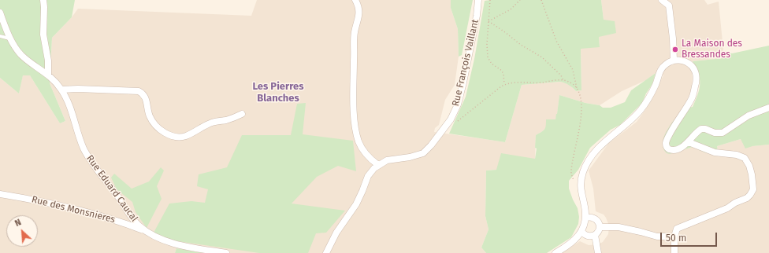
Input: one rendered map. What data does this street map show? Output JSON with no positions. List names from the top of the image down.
{
  "streets": {
    "street": ["Rue François Vaillant", "Rue Eduard Caucal", "Rue des Monsnieres"]
  },
  "crossings": [
    ["Rue Eduard Caucal", "Rue des Monsnieres"]
  ],
  "districts": ["Les Pierres Blanches"],
  "places": ["La Maison des Bressandes"],
  "scale_bar": "50 m",
  "north": "top left"
}
